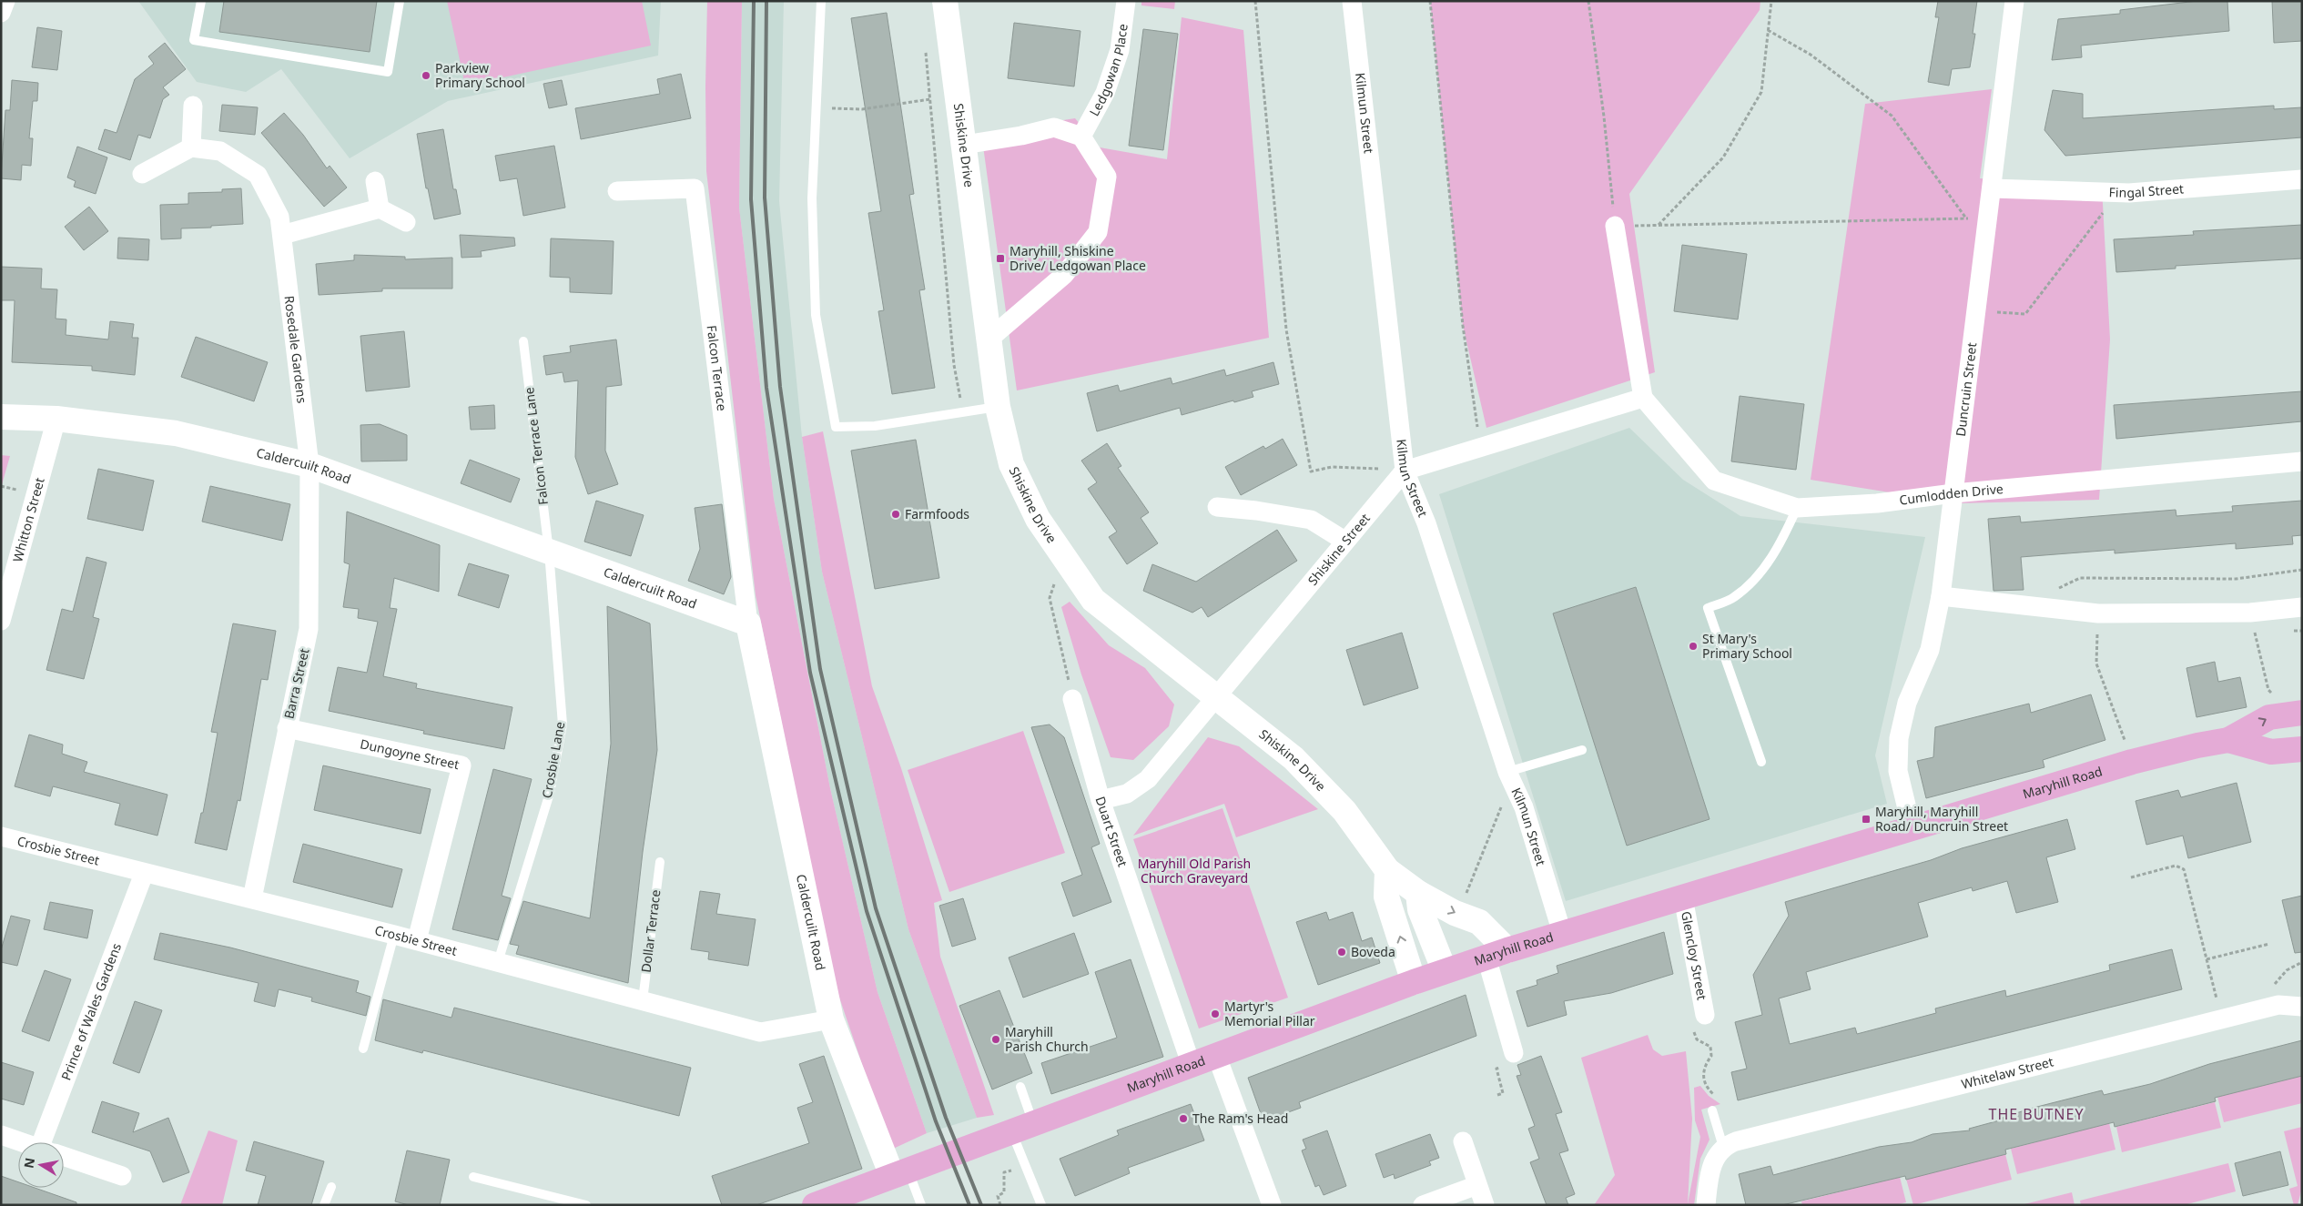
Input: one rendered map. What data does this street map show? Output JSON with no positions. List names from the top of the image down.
{
  "streets": {
    "main road": ["Maryhill Road"],
    "street": [
      "Ledgowan Place",
      "Kilmun Street",
      "Shiskine Drive",
      "Fingal Street",
      "Rosedale Gardens",
      "Falcon Terrace",
      "Duncruin Street",
      "Caldercuilt Road",
      "Cumlodden Drive",
      "Whitton Street",
      "Shiskine Street",
      "Barra Street",
      "Dungoyne Street",
      "Duart Street",
      "Crosbie Street",
      "Glencloy Street",
      "Prince of Wales Gardens",
      "Whitelaw Street"
    ],
    "lane": ["Falcon Terrace Lane", "Crosbie Lane", "Dollar Terrace"]
  },
  "crossings": [
    ["Kilmun Street", "Shiskine Street"],
    ["Kilmun Street", "Maryhill Road"],
    ["Shiskine Drive", "Shiskine Street"],
    ["Shiskine Drive", "Maryhill Road"],
    ["Fingal Street", "Duncruin Street"],
    ["Rosedale Gardens", "Caldercuilt Road"],
    ["Rosedale Gardens", "Barra Street"],
    ["Falcon Terrace", "Caldercuilt Road"],
    ["Duncruin Street", "Cumlodden Drive"],
    ["Duncruin Street", "Maryhill Road"],
    ["Falcon Terrace Lane", "Caldercuilt Road"],
    ["Falcon Terrace Lane", "Crosbie Lane"],
    ["Caldercuilt Road", "Whitton Street"],
    ["Caldercuilt Road", "Barra Street"],
    ["Caldercuilt Road", "Crosbie Lane"],
    ["Caldercuilt Road", "Maryhill Road"],
    ["Caldercuilt Road", "Crosbie Street"],
    ["Shiskine Street", "Duart Street"],
    ["Barra Street", "Dungoyne Street"],
    ["Barra Street", "Crosbie Street"],
    ["Dungoyne Street", "Crosbie Street"],
    ["Crosbie Lane", "Crosbie Street"],
    ["Maryhill Road", "Duart Street"],
    ["Maryhill Road", "Glencloy Street"],
    ["Crosbie Street", "Dollar Terrace"],
    ["Crosbie Street", "Prince of Wales Gardens"]
  ],
  "districts": ["THE BUTNEY"],
  "parks": ["Maryhill Old Parish Church Graveyard"],
  "places": {
    "other": [
      "Parkview Primary School",
      "Farmfoods",
      "St Mary's Primary School",
      "Boveda",
      "Martyr's Memorial Pillar",
      "Maryhill Parish Church",
      "The Ram's Head"
    ],
    "transit": ["Maryhill, Shiskine Drive/ Ledgowan Place", "Maryhill, Maryhill Road/ Duncruin Street"]
  },
  "north": "left"
}
